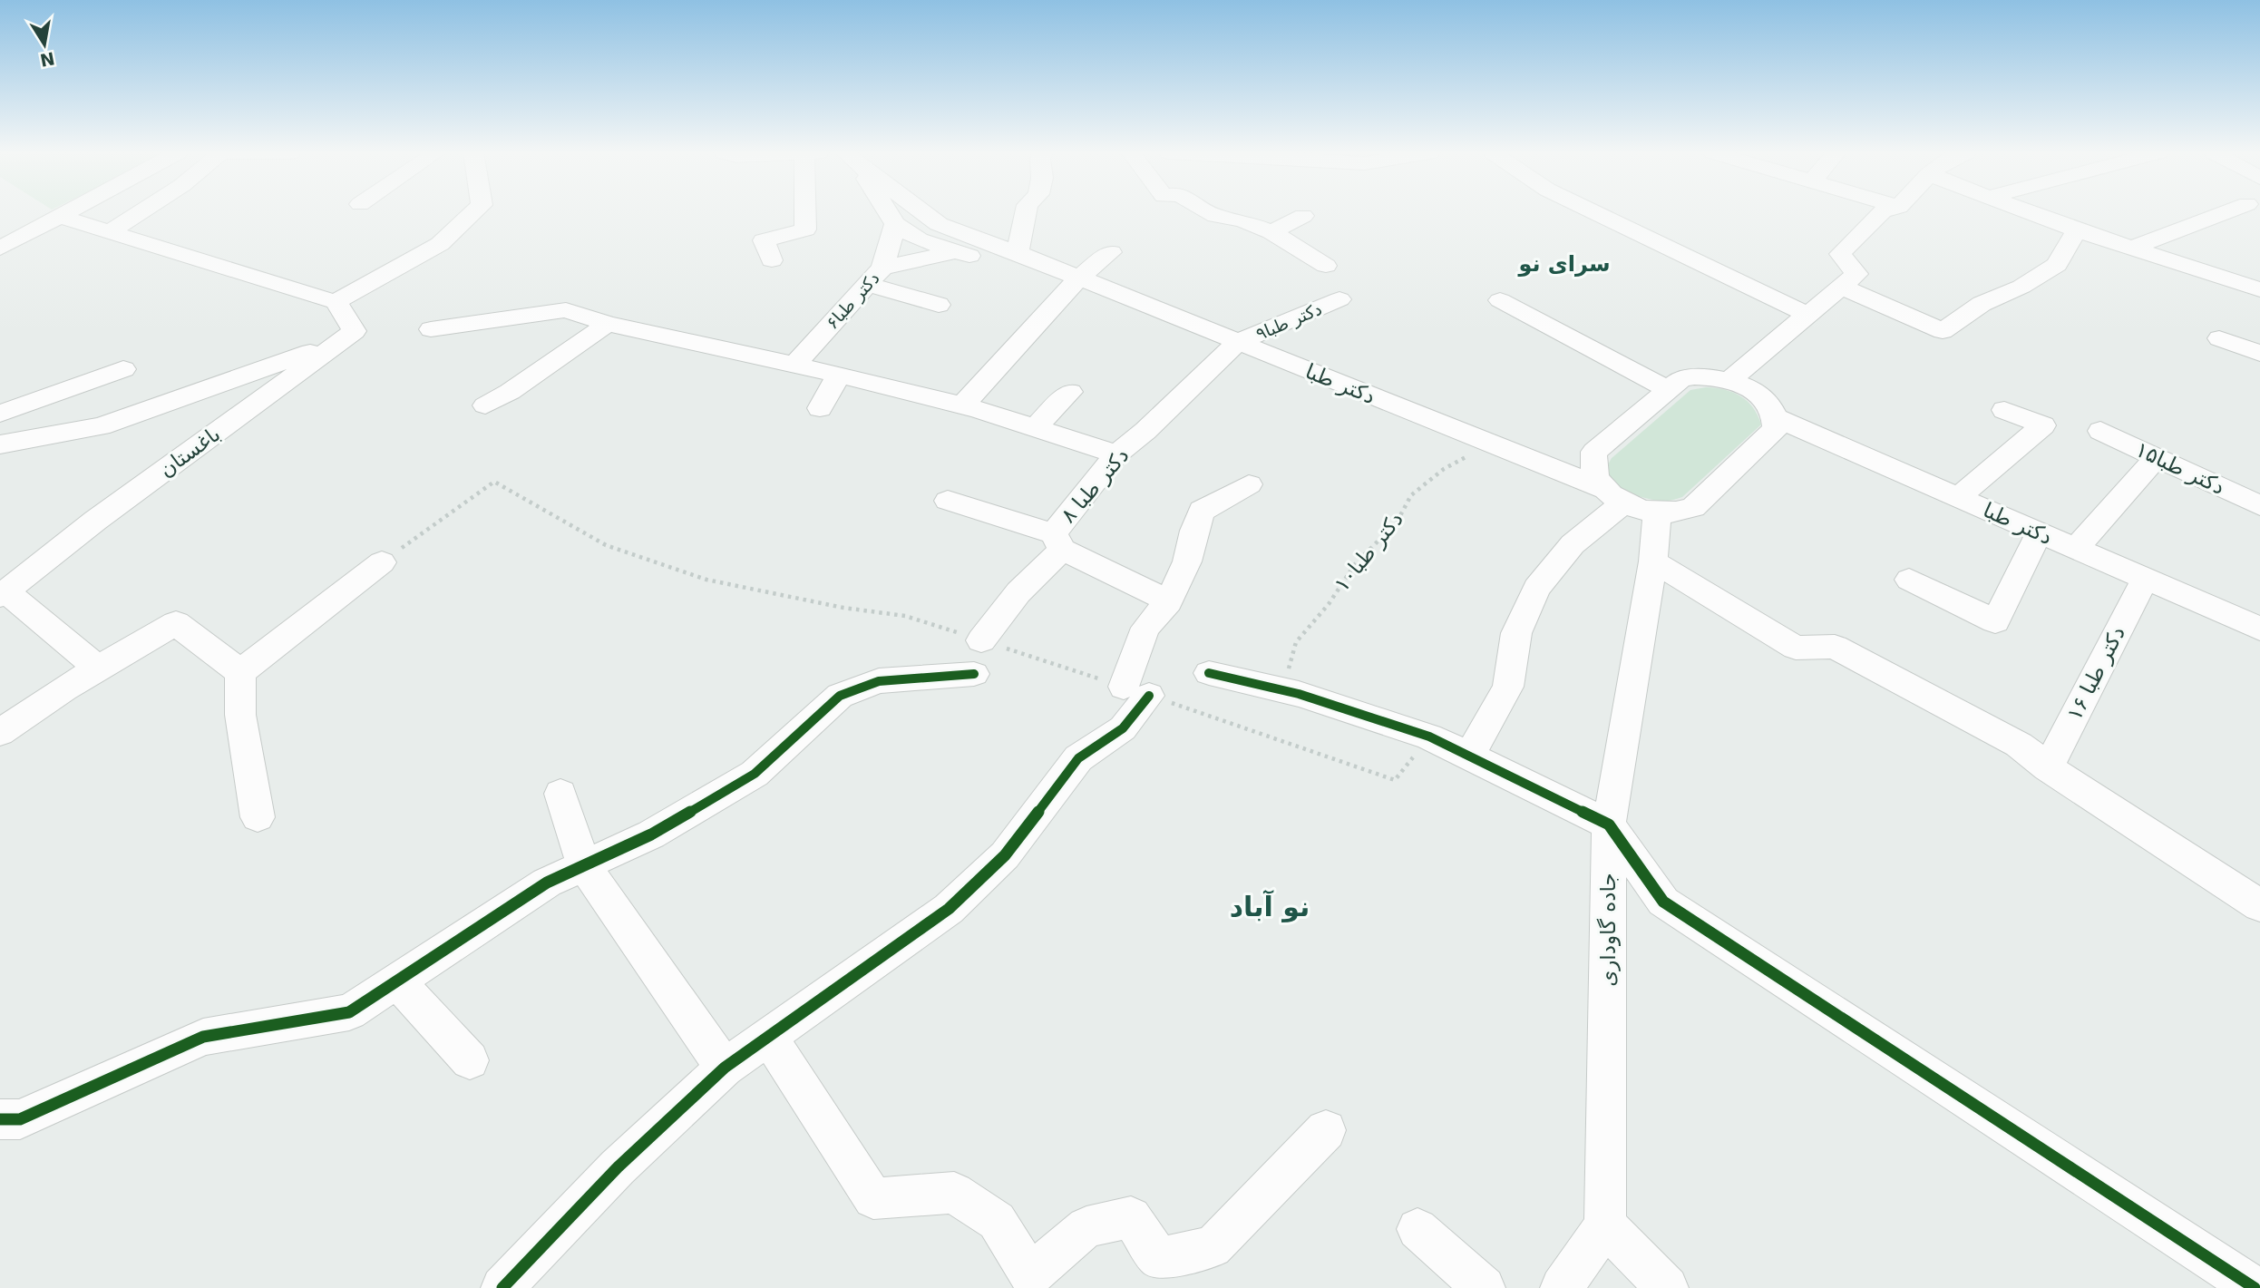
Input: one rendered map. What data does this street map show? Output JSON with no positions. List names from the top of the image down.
{
  "streets": {
    "street": [
      "دکتر طبا۶",
      "دکتر طبا۹",
      "دکتر طبا",
      "باغستان",
      "دکتر طبا۱۵",
      "دکتر طبا ۸",
      "دکتر طبا ۱۶",
      "جاده گاوداری"
    ],
    "path": ["دکتر طبا۱۰"]
  },
  "crossings": [
    ["دکتر طبا۶", "دکتر طبا"],
    ["دکتر طبا۹", "دکتر طبا"],
    ["دکتر طبا۹", "دکتر طبا ۸"],
    ["دکتر طبا", "دکتر طبا ۸"],
    ["دکتر طبا", "دکتر طبا۱۰"],
    ["دکتر طبا", "دکتر طبا ۱۶"],
    ["دکتر طبا", "جاده گاوداری"]
  ],
  "districts": ["سرای نو", "نو آباد"],
  "north": "bottom"
}
